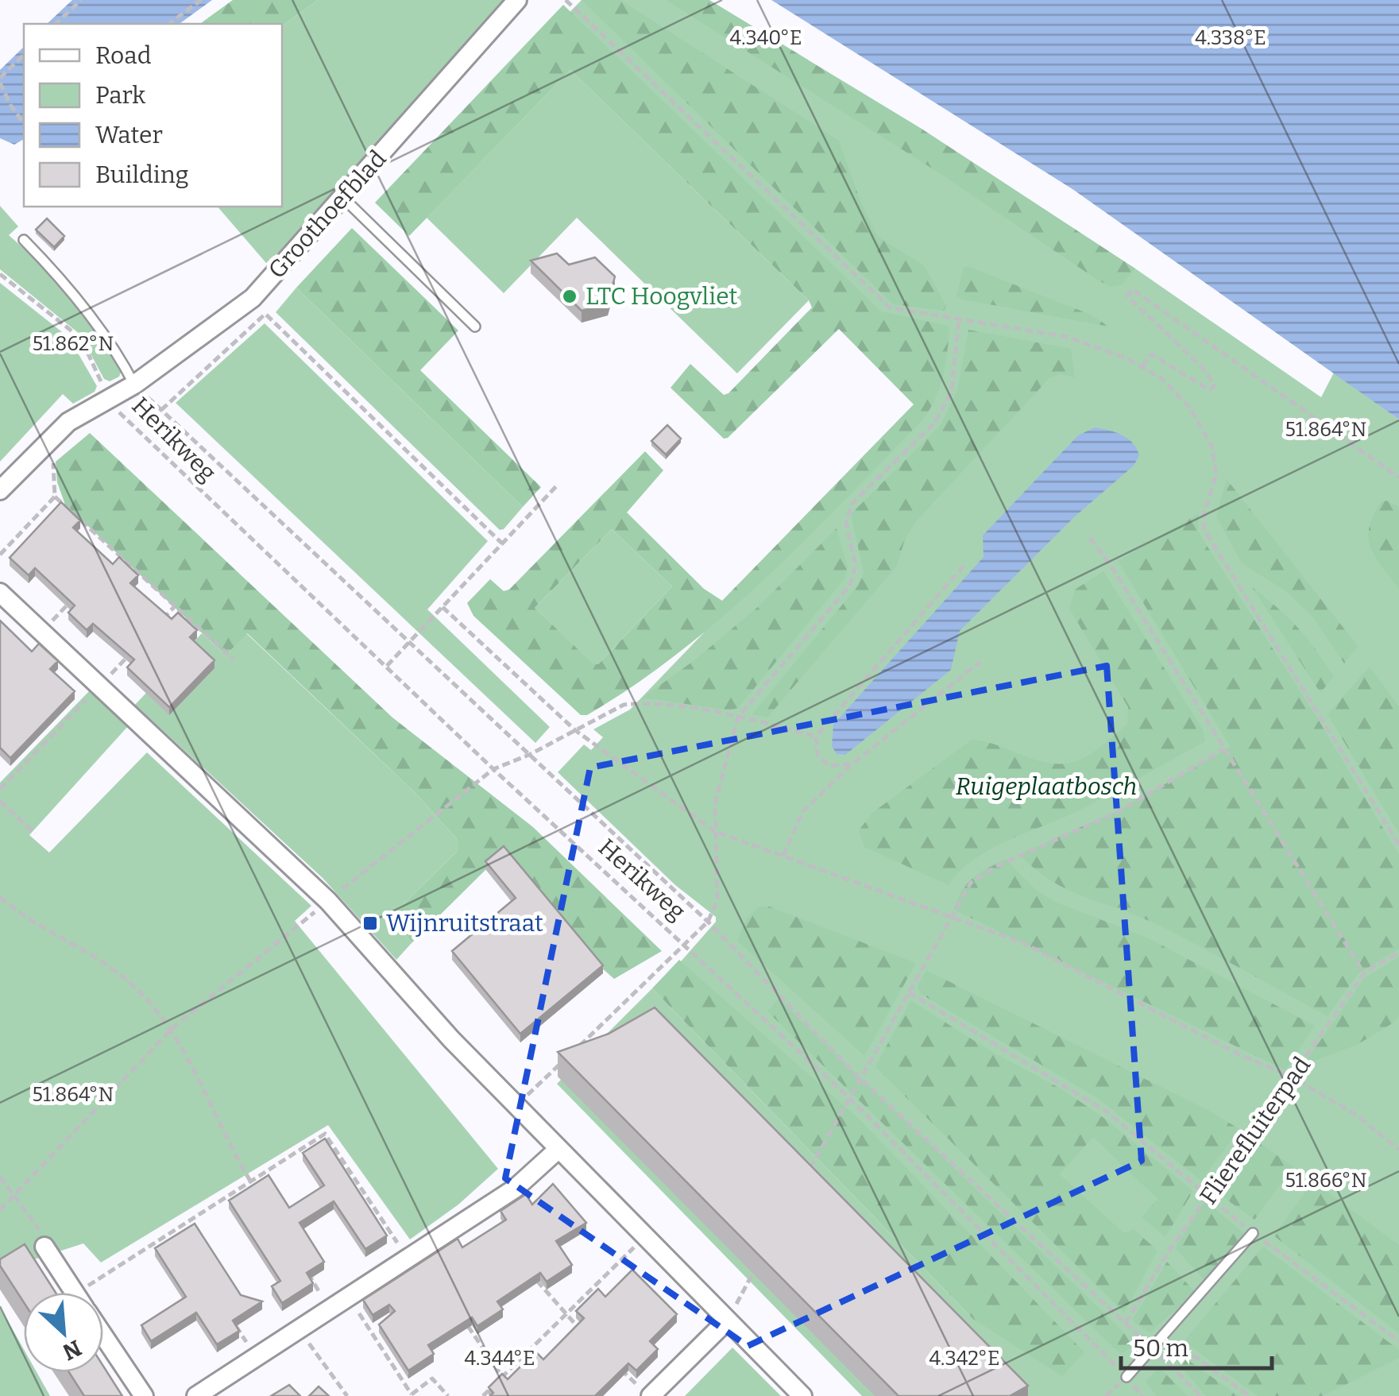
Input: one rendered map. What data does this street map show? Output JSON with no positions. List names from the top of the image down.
{
  "streets": {
    "street": ["Groothoefblad"],
    "path": ["Herikweg", "Flierefluiterpad"]
  },
  "crossings": [
    ["Groothoefblad", "Herikweg"]
  ],
  "parks": ["Ruigeplaatbosch"],
  "places": {
    "other": ["LTC Hoogvliet"],
    "transit": ["Wijnruitstraat"]
  },
  "legend": [
    "Road",
    "Park",
    "Water",
    "Building"
  ],
  "scale_bar": "50 m",
  "north": "bottom right",
  "coordinates": [
    "4.340°E",
    "4.338°E",
    "51.862°N",
    "51.864°N",
    "51.866°N",
    "4.344°E",
    "4.342°E"
  ]
}
